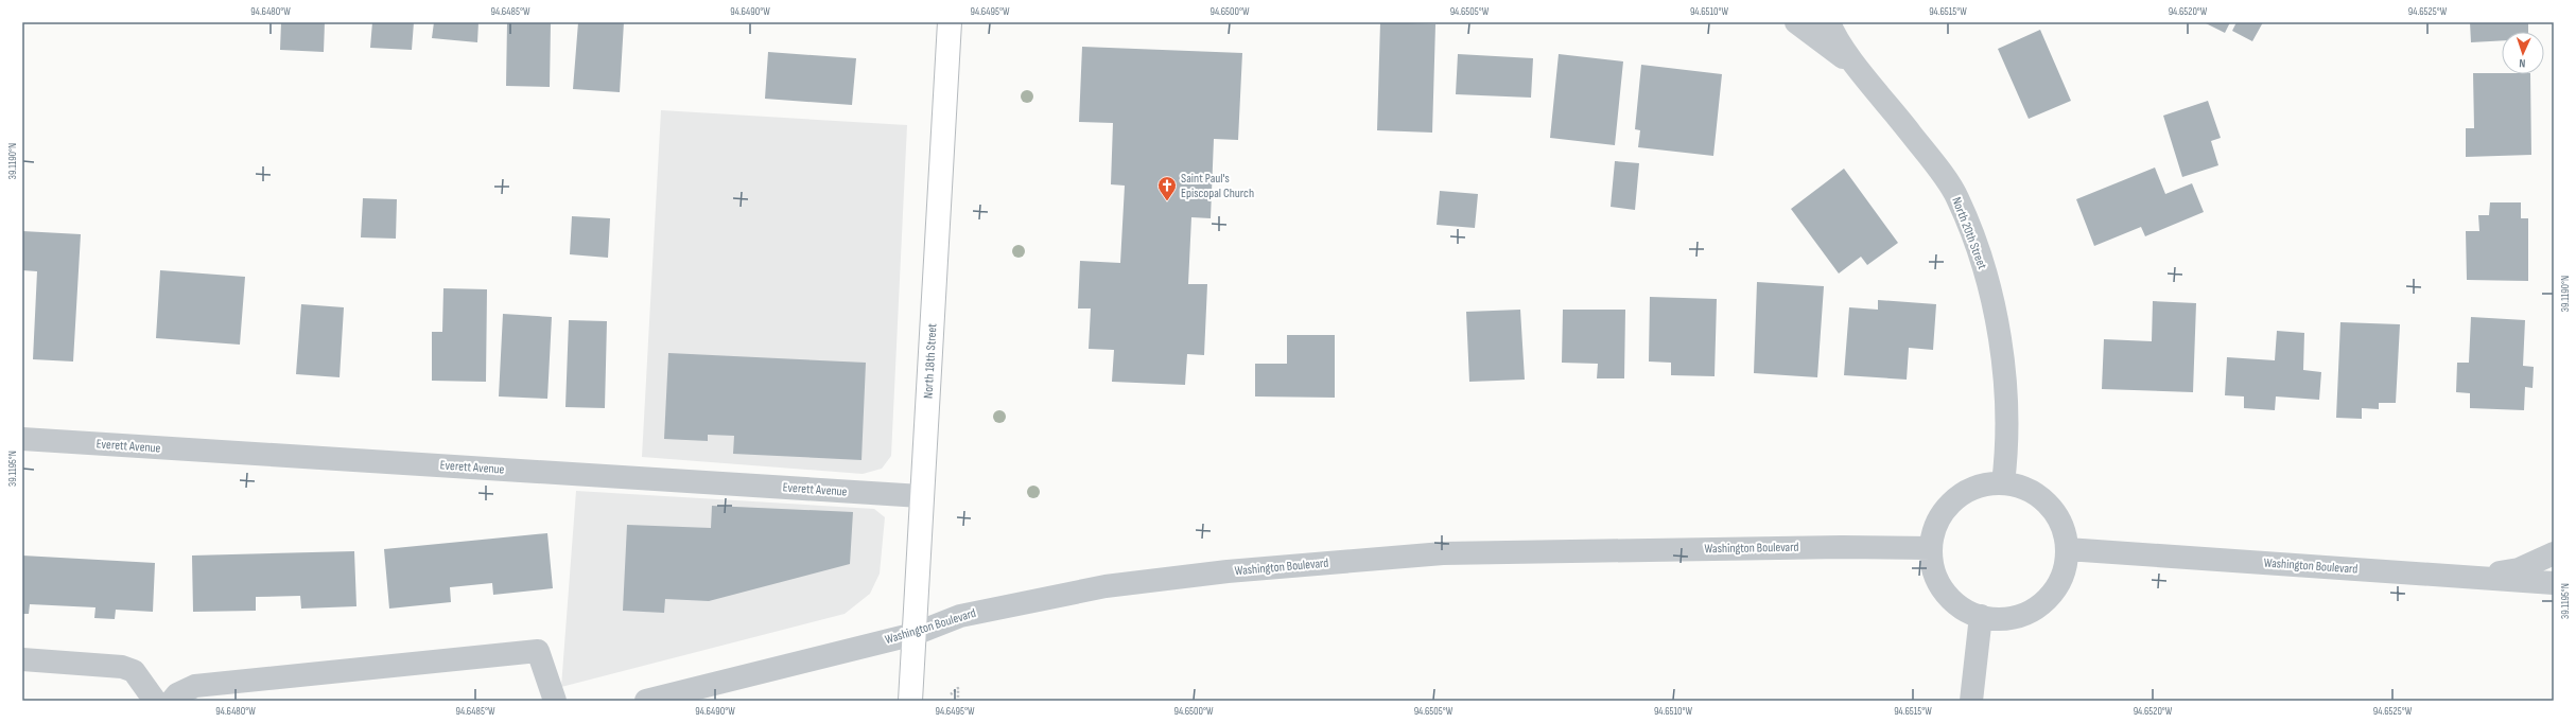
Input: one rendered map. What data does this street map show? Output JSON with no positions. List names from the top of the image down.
{
  "streets": {
    "main road": ["North 18th Street"],
    "street": ["North 20th Street", "Everett Avenue", "Washington Boulevard"]
  },
  "crossings": [
    ["North 20th Street", "Washington Boulevard"],
    ["North 18th Street", "Everett Avenue"],
    ["North 18th Street", "Washington Boulevard"]
  ],
  "places": {
    "church": ["Saint Paul's Episcopal Church"]
  },
  "north": "bottom",
  "coordinates": [
    "94.6480°W",
    "94.6485°W",
    "94.6490°W",
    "94.6495°W",
    "94.6500°W",
    "94.6505°W",
    "94.6510°W",
    "94.6515°W",
    "94.6520°W",
    "94.6525°W",
    "39.1190°N",
    "39.1195°N"
  ]
}
